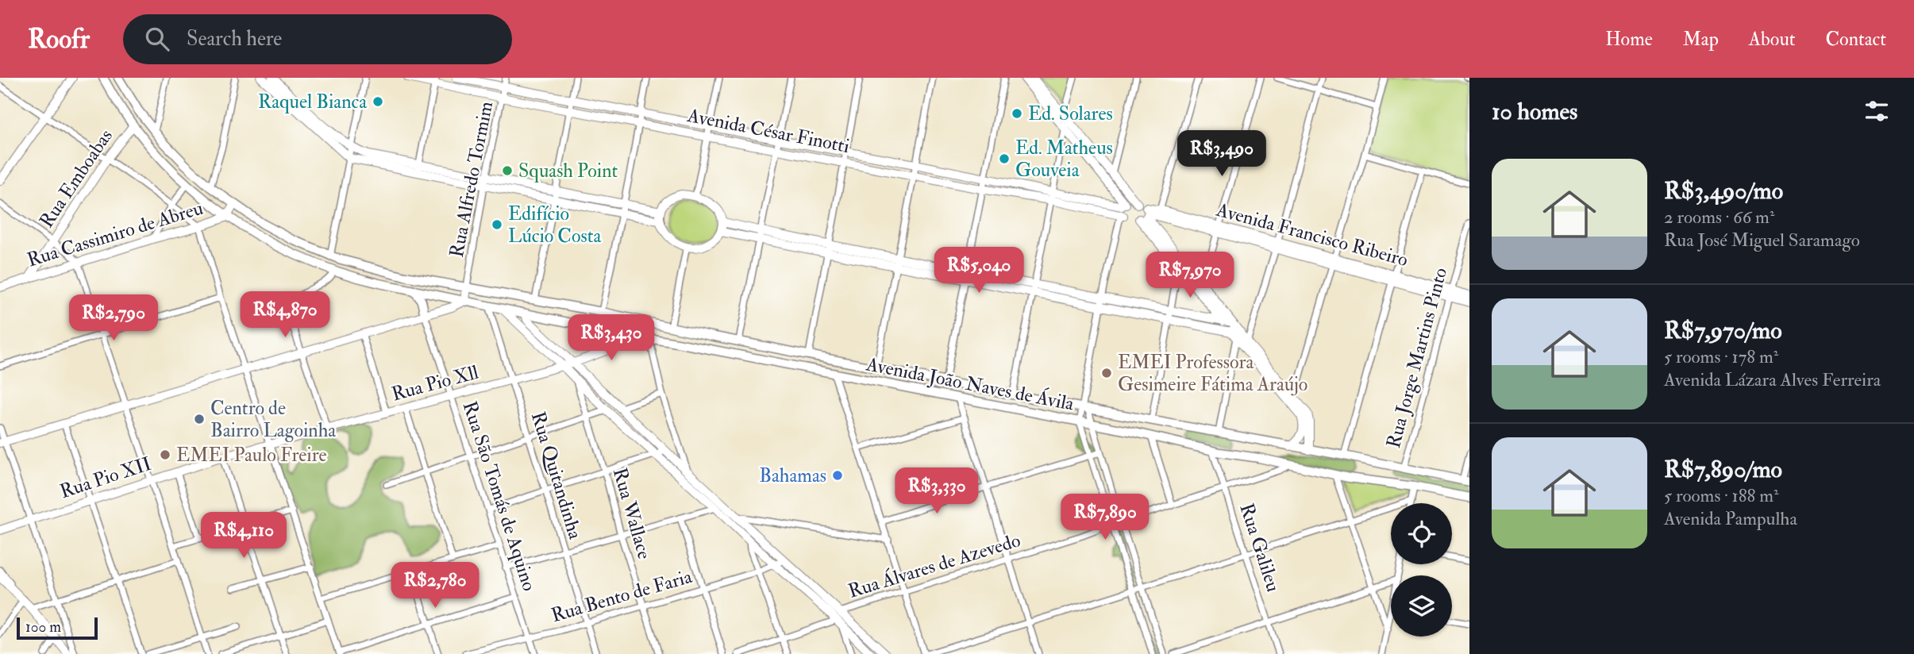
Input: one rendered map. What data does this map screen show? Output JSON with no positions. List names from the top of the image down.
{
  "streets": {
    "main road": [
      "Avenida César Finotti",
      "Rua Emboabas",
      "Rua Cassimiro de Abreu",
      "Avenida Francisco Ribeiro",
      "Rua Pio Xll",
      "Avenida João Naves de Ávila",
      "Rua Pio XII"
    ],
    "street": [
      "Rua Alfredo Tormim",
      "Rua Jorge Martins Pinto",
      "Rua Quitandinha",
      "Rua São Tomás de Aquino",
      "Rua Wallace",
      "Rua Galileu",
      "Rua Álvares de Azevedo",
      "Rua Bento de Faria"
    ]
  },
  "crossings": [
    ["Avenida César Finotti", "Rua Alfredo Tormim"],
    ["Rua Emboabas", "Rua Cassimiro de Abreu"],
    ["Rua Emboabas", "Avenida João Naves de Ávila"],
    ["Rua Alfredo Tormim", "Avenida João Naves de Ávila"],
    ["Rua Cassimiro de Abreu", "Avenida João Naves de Ávila"],
    ["Avenida Francisco Ribeiro", "Rua Jorge Martins Pinto"],
    ["Rua Jorge Martins Pinto", "Avenida João Naves de Ávila"],
    ["Rua Pio Xll", "Avenida João Naves de Ávila"],
    ["Rua Pio Xll", "Rua Quitandinha"],
    ["Rua Pio Xll", "Rua Pio XII"],
    ["Rua Pio Xll", "Rua São Tomás de Aquino"],
    ["Avenida João Naves de Ávila", "Rua Quitandinha"],
    ["Avenida João Naves de Ávila", "Rua Galileu"],
    ["Avenida João Naves de Ávila", "Rua Álvares de Azevedo"],
    ["Rua Quitandinha", "Rua Bento de Faria"],
    ["Rua São Tomás de Aquino", "Rua Bento de Faria"],
    ["Rua Wallace", "Rua Bento de Faria"],
    ["Rua Galileu", "Rua Álvares de Azevedo"]
  ],
  "places": [
    "Raquel Bianca",
    "Ed. Solares",
    "Ed. Matheus Gouveia",
    "Squash Point",
    "Edifício Lúcio Costa",
    "EMEI Professora Gesimeire Fátima Araújo",
    "Centro de Bairro Lagoinha",
    "EMEI Paulo Freire",
    "Bahamas"
  ],
  "scale_bar": "100 m",
  "page": {
    "header": "Roofr",
    "search": "Search here",
    "nav": [
      "Home",
      "Map",
      "About",
      "Contact"
    ],
    "heading": "10 homes",
    "price": [
      "R$3,490",
      "R$5,040",
      "R$7,970",
      "R$4,870",
      "R$2,790",
      "R$3,430",
      "R$3,330",
      "R$7,890",
      "R$4,110",
      "R$2,780"
    ],
    "list": [
      {
        "name": "R$3,490/mo",
        "note": "2 rooms · 66 m² · Rua José Miguel Saramago"
      },
      {
        "name": "R$7,970/mo",
        "note": "5 rooms · 178 m² · Avenida Lázara Alves Ferreira"
      },
      {
        "name": "R$7,890/mo",
        "note": "5 rooms · 188 m² · Avenida Pampulha"
      }
    ],
    "scale": "100 m"
  }
}
